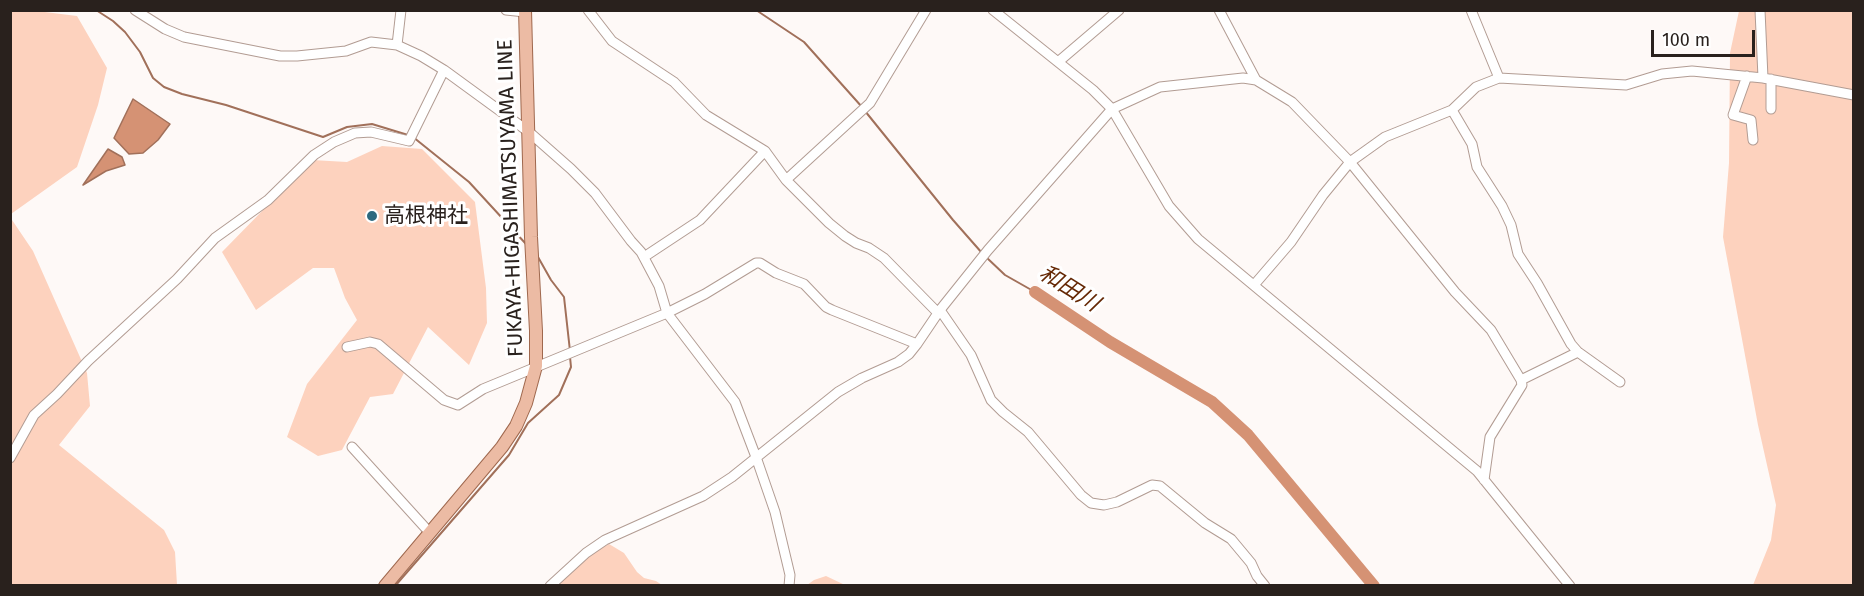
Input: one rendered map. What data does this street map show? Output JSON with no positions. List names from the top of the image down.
{
  "streets": {
    "main road": ["FUKAYA-HIGASHIMATSUYAMA LINE"]
  },
  "water": ["和田川"],
  "places": ["高根神社"],
  "scale_bar": "100 m"
}
